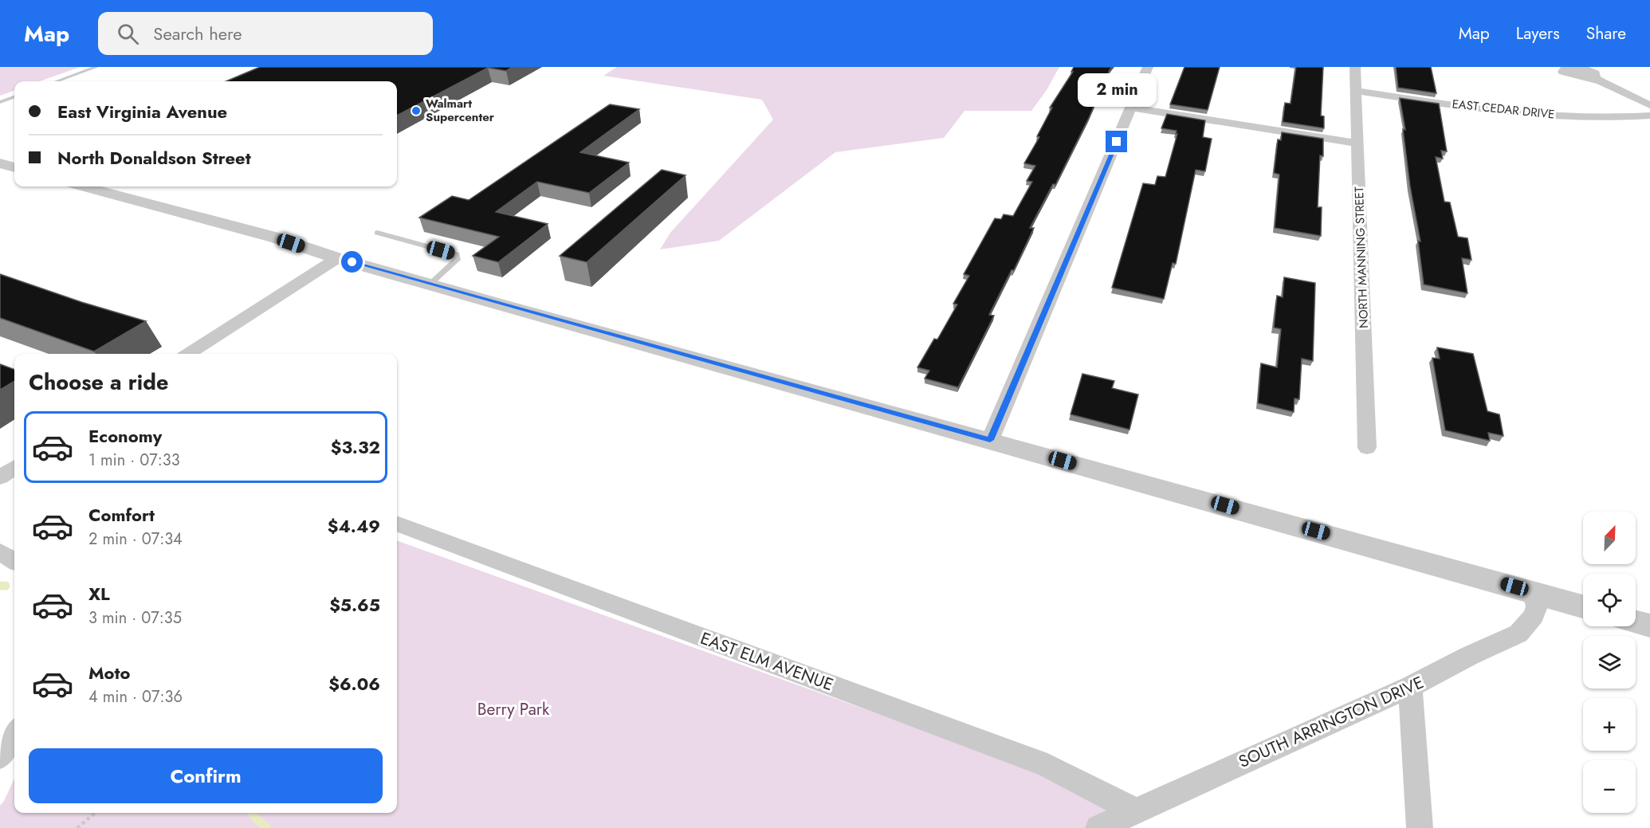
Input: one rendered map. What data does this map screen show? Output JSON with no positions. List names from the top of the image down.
{
  "streets": {
    "street": [
      "EAST CEDAR DRIVE",
      "NORTH MANNING STREET",
      "EAST ELM AVENUE",
      "SOUTH ARRINGTON DRIVE"
    ]
  },
  "crossings": [
    ["EAST CEDAR DRIVE", "NORTH MANNING STREET"],
    ["EAST ELM AVENUE", "SOUTH ARRINGTON DRIVE"]
  ],
  "parks": ["Berry Park"],
  "places": ["Walmart Supercenter"],
  "north": "top right",
  "page": {
    "header": "Map",
    "search": "Search here",
    "nav": ["Map", "Layers", "Share"],
    "bubble": "2 min",
    "banner": ["East Virginia Avenue", "North Donaldson Street"],
    "heading": "Choose a ride",
    "list": [
      {
        "name": "Economy",
        "note": "1 min · 07:33",
        "value": "$3.32"
      },
      {
        "name": "Comfort",
        "note": "2 min · 07:34",
        "value": "$4.49"
      },
      {
        "name": "XL",
        "note": "3 min · 07:35",
        "value": "$5.65"
      },
      {
        "name": "Moto",
        "note": "4 min · 07:36",
        "value": "$6.06"
      }
    ],
    "map_buttons": ["+", "−"],
    "buttons": "Confirm"
  }
}
